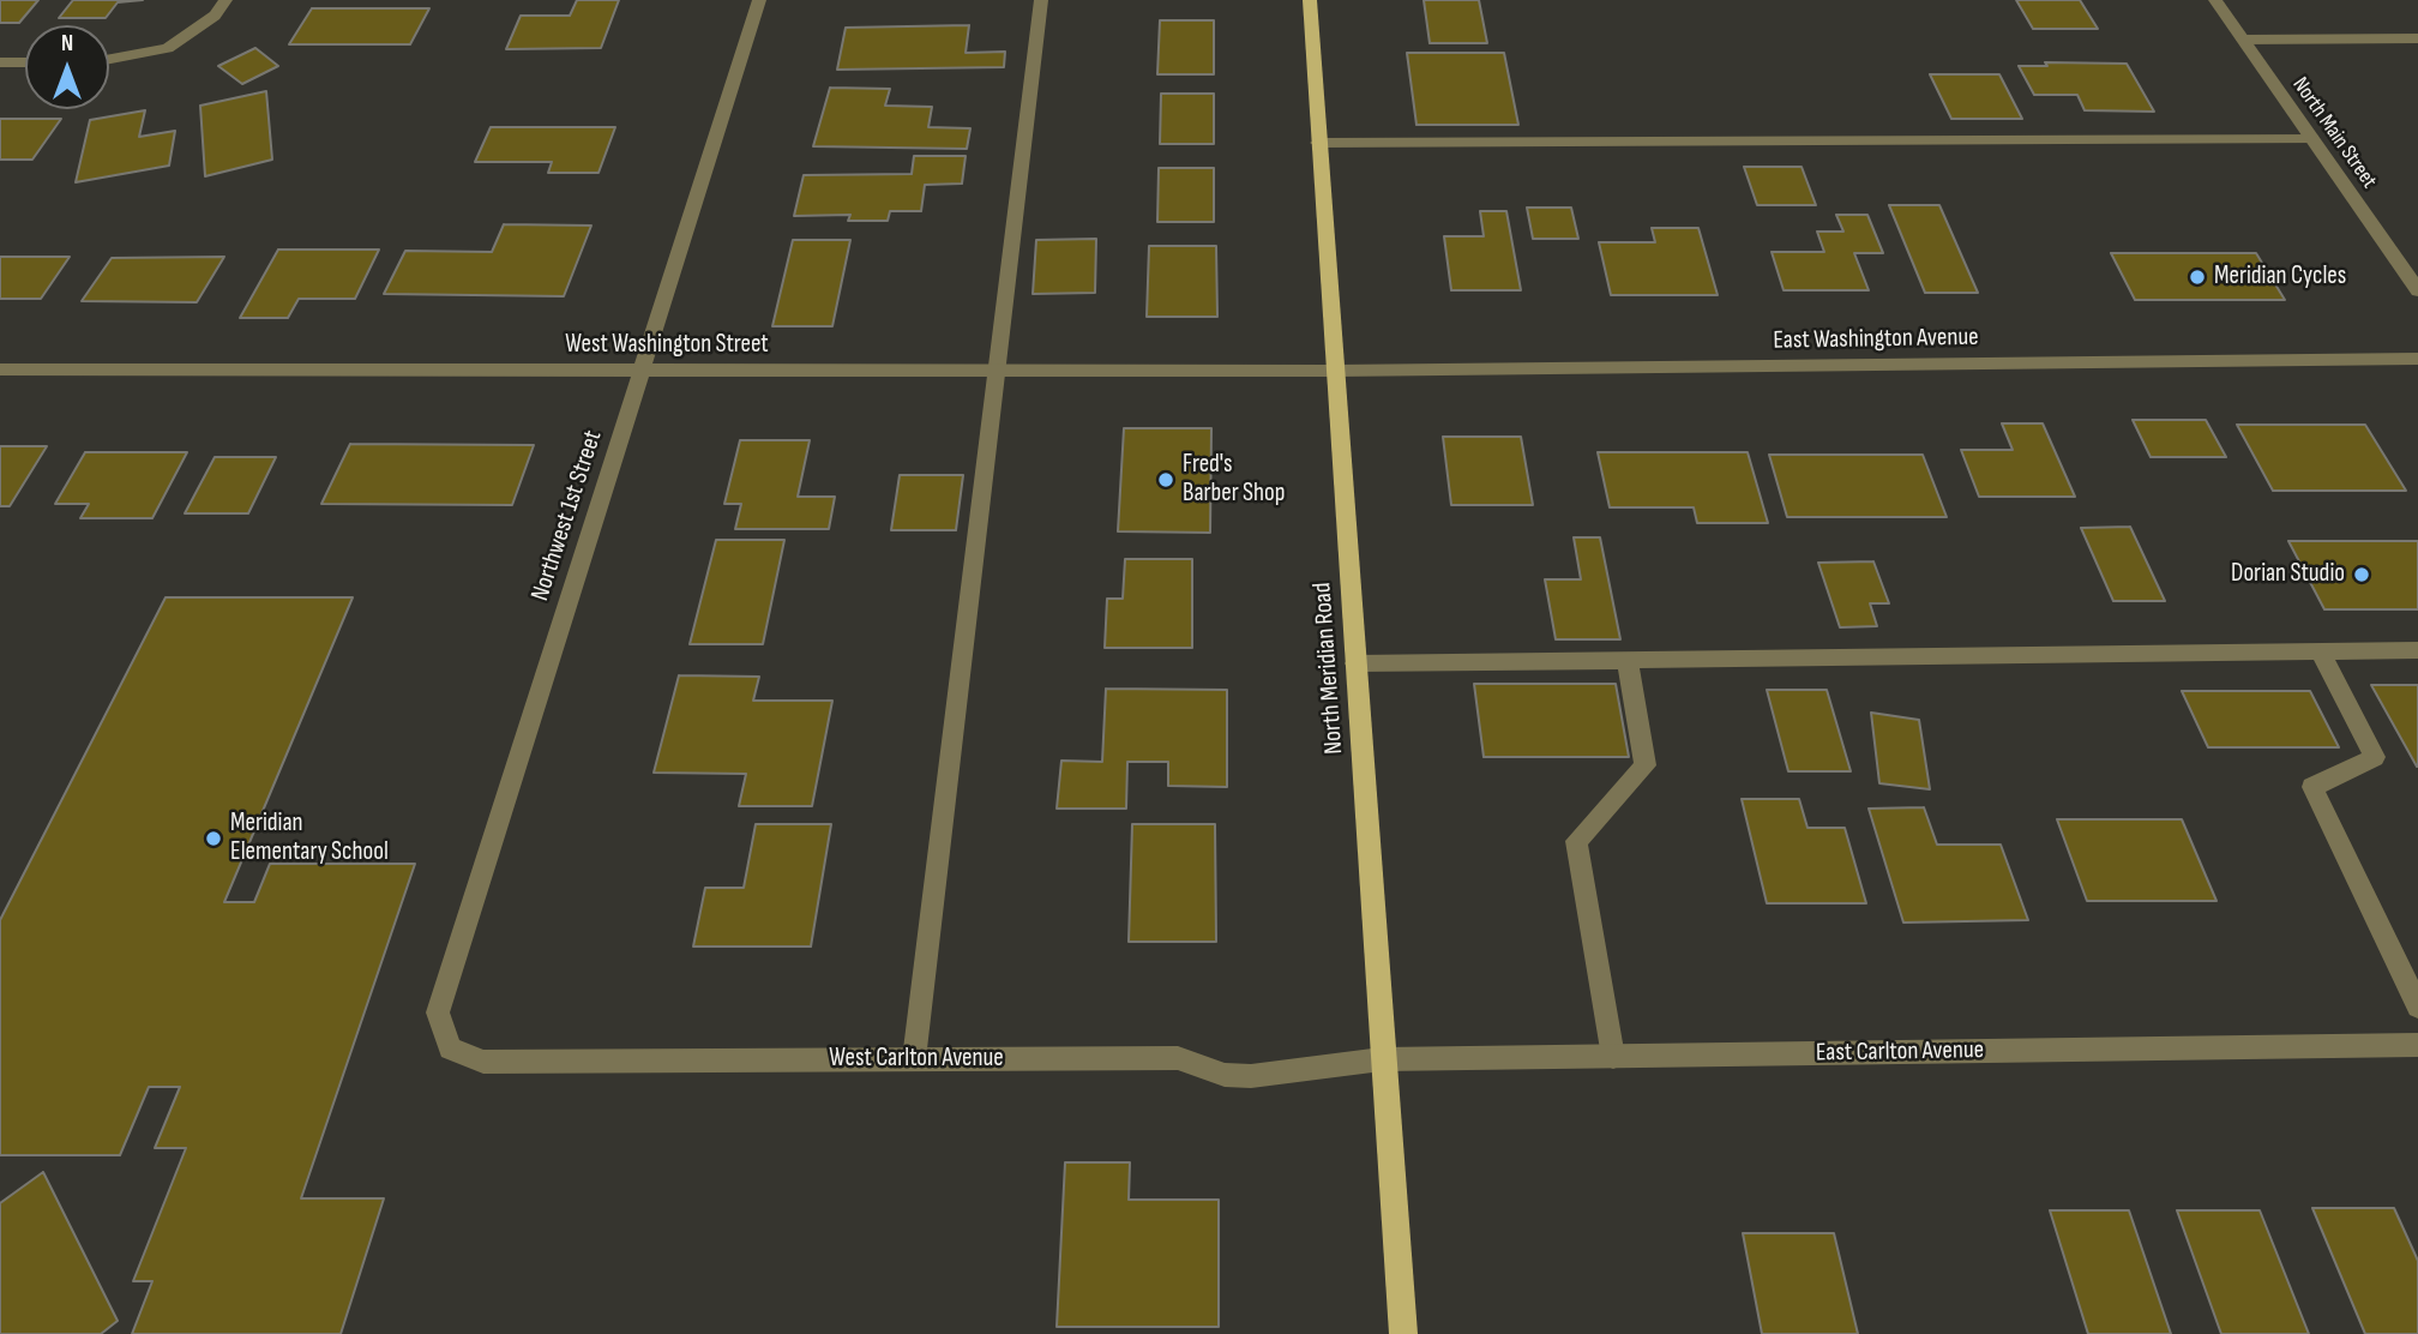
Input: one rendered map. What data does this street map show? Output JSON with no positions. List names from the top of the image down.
{
  "streets": {
    "main road": ["North Meridian Road"],
    "street": [
      "North Main Street",
      "East Washington Avenue",
      "West Washington Street",
      "Northwest 1st Street",
      "East Carlton Avenue",
      "West Carlton Avenue"
    ]
  },
  "crossings": [
    ["East Washington Avenue", "West Washington Street"],
    ["East Washington Avenue", "North Meridian Road"],
    ["West Washington Street", "Northwest 1st Street"],
    ["West Washington Street", "North Meridian Road"],
    ["Northwest 1st Street", "West Carlton Avenue"],
    ["North Meridian Road", "East Carlton Avenue"],
    ["North Meridian Road", "West Carlton Avenue"],
    ["East Carlton Avenue", "West Carlton Avenue"]
  ],
  "places": [
    "Meridian Cycles",
    "Fred's Barber Shop",
    "Dorian Studio",
    "Meridian Elementary School"
  ],
  "north": "top"
}
